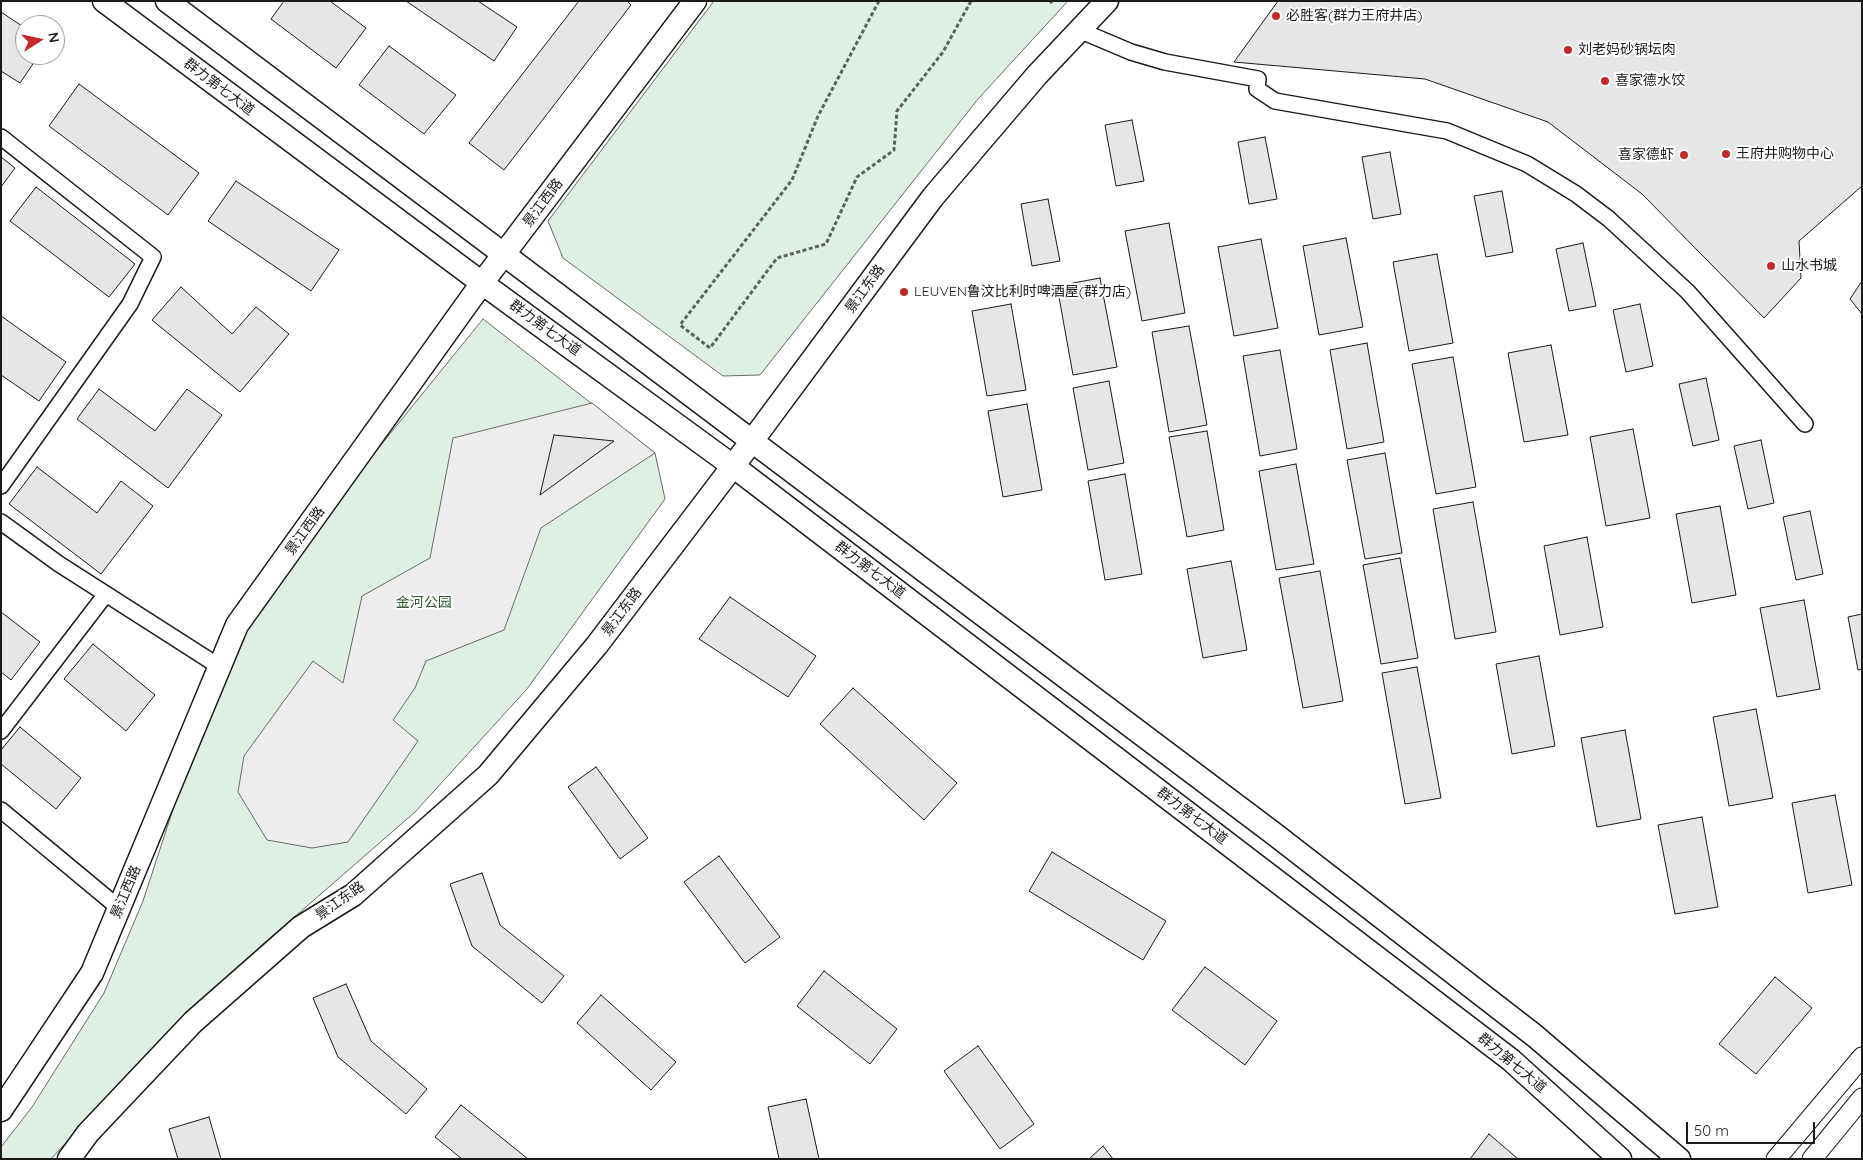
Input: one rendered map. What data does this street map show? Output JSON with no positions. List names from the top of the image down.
{
  "streets": {
    "main road": ["群力第七大道", "景江西路", "景江东路"]
  },
  "crossings": [
    ["群力第七大道", "景江西路"],
    ["群力第七大道", "景江东路"]
  ],
  "parks": ["金河公园"],
  "places": [
    "必胜客(群力王府井店)",
    "刘老妈砂锅坛肉",
    "喜家德水饺",
    "王府井购物中心",
    "喜家德虾",
    "山水书城",
    "LEUVEN鲁汶比利时啤酒屋(群力店)"
  ],
  "scale_bar": "50 m",
  "north": "right"
}
